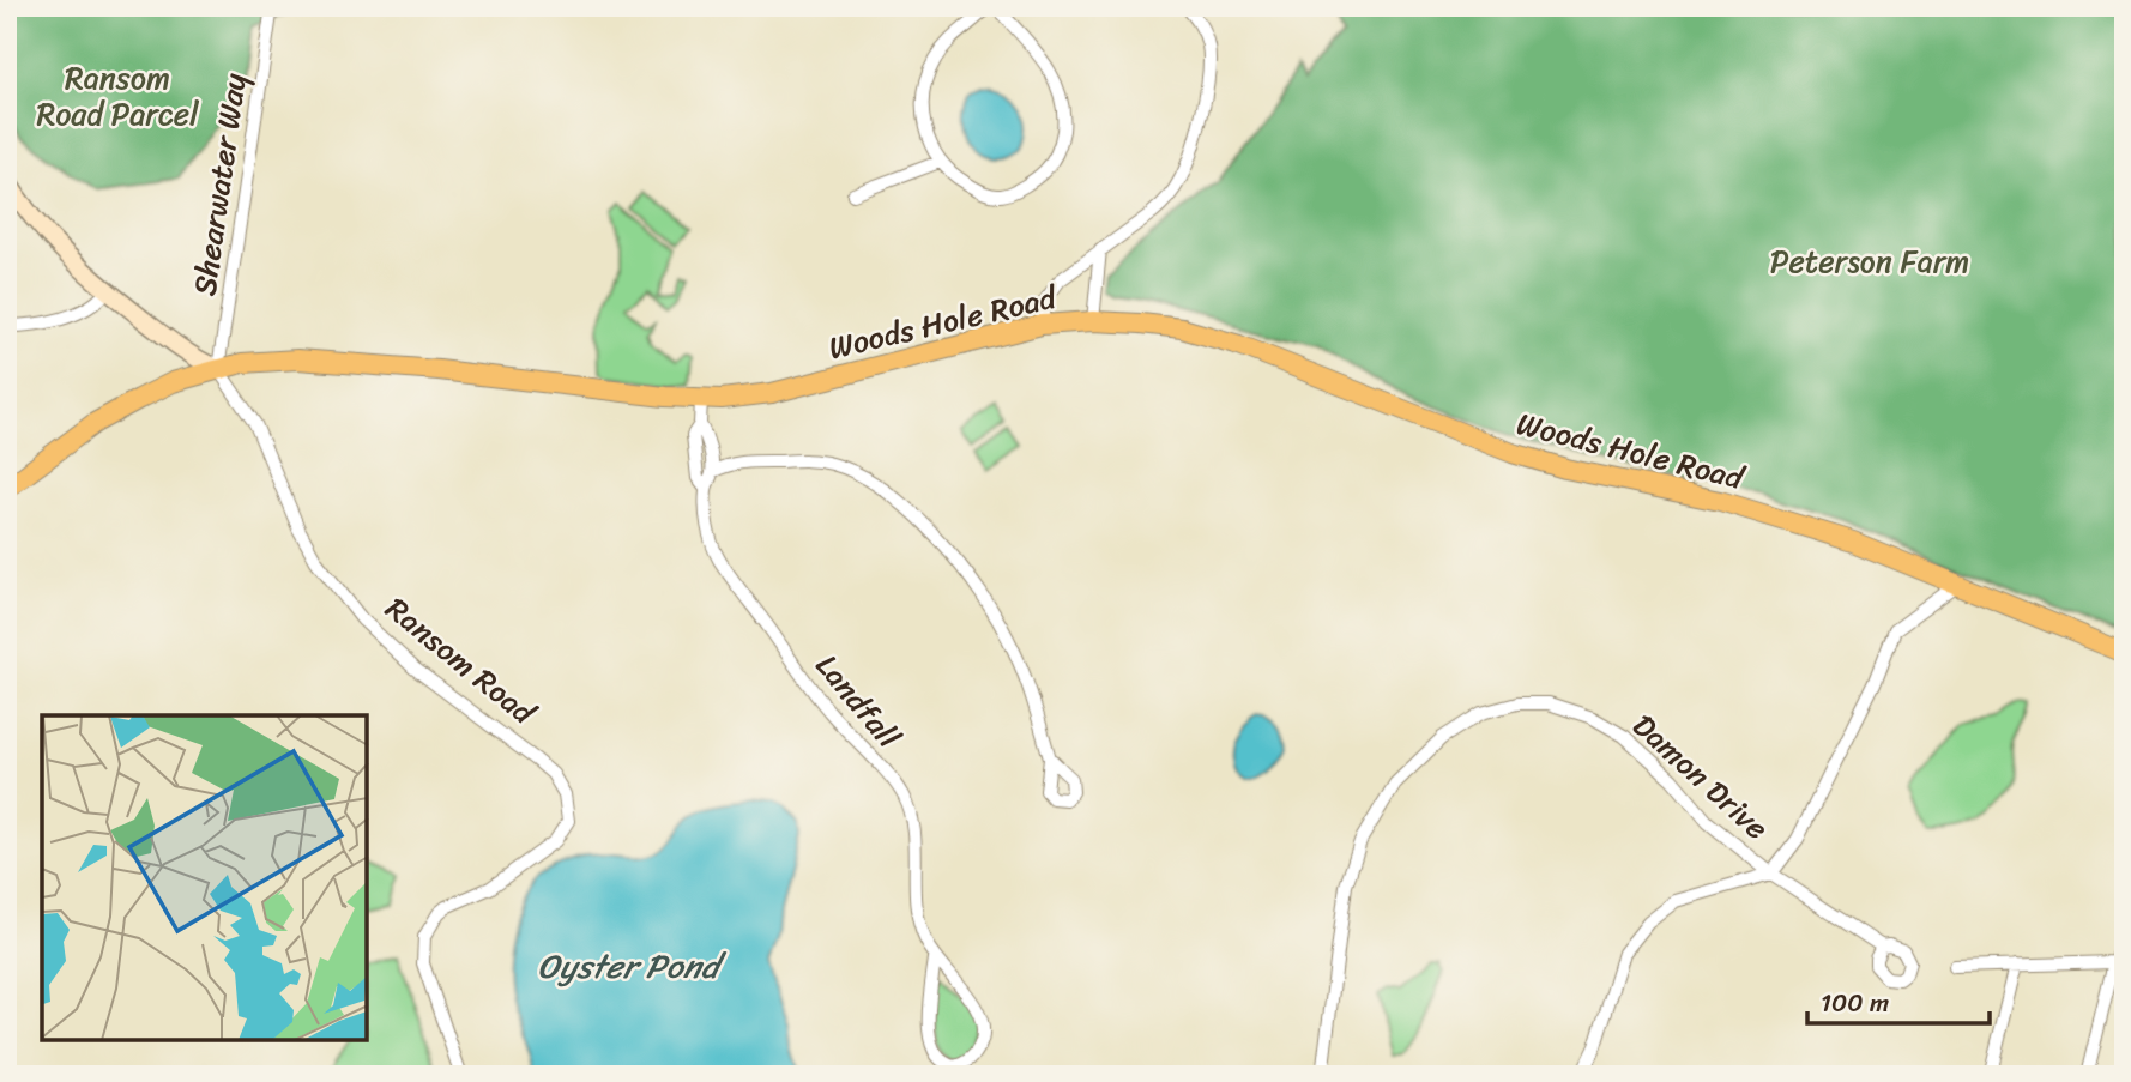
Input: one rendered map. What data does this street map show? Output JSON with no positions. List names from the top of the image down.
{
  "streets": {
    "highway": ["Woods Hole Road"],
    "main road": ["Ransom Road"],
    "street": ["Shearwater Way", "Landfall", "Damon Drive"]
  },
  "crossings": [
    ["Shearwater Way", "Woods Hole Road"],
    ["Shearwater Way", "Ransom Road"],
    ["Woods Hole Road", "Ransom Road"],
    ["Woods Hole Road", "Landfall"]
  ],
  "water": ["Oyster Pond"],
  "parks": ["Ransom Road Parcel", "Peterson Farm"],
  "scale_bar": "100 m"
}
